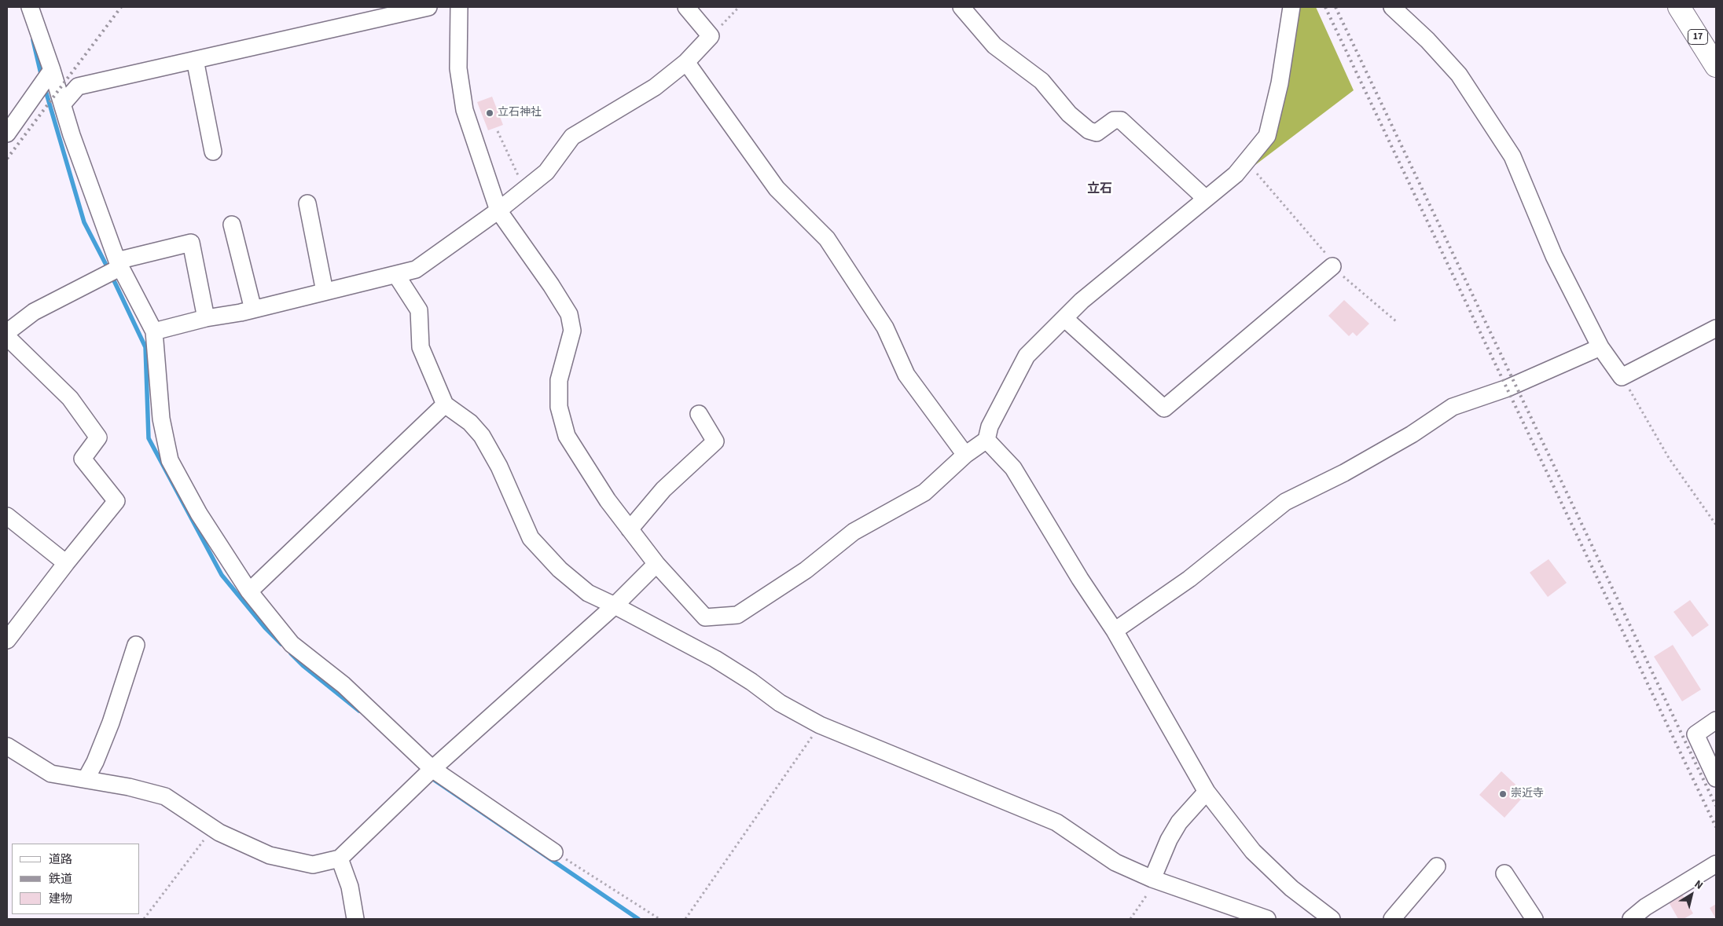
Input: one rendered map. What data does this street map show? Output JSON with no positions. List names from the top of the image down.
{
  "streets": {
    "highway": ["17"]
  },
  "districts": ["立石"],
  "places": ["立石神社", "崇近寺"],
  "legend": ["道路", "鉄道", "建物"],
  "north": "top right"
}
